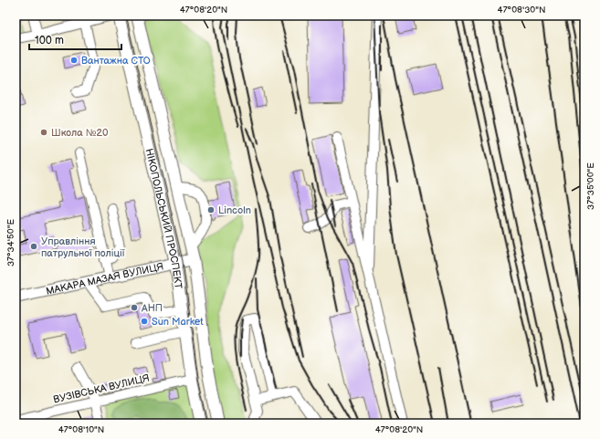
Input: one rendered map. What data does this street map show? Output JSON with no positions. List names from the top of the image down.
{
  "streets": {
    "main road": ["НІКОПОЛЬСЬКИЙ ПРОСПЕКТ", "МАКАРА МАЗАЯ ВУЛИЦЯ"],
    "street": ["ВУЗІВСЬКА ВУЛИЦЯ"]
  },
  "crossings": [
    ["НІКОПОЛЬСЬКИЙ ПРОСПЕКТ", "МАКАРА МАЗАЯ ВУЛИЦЯ"],
    ["НІКОПОЛЬСЬКИЙ ПРОСПЕКТ", "ВУЗІВСЬКА ВУЛИЦЯ"]
  ],
  "places": [
    "Вантажна СТО",
    "Школа №20",
    "Lincoln",
    "Управління патрульної поліції",
    "АНП",
    "Sun Market"
  ],
  "scale_bar": "100 m",
  "coordinates": [
    "47°08'20\"N",
    "47°08'30\"N",
    "37°35'00\"E",
    "37°34'50\"E",
    "47°08'10\"N"
  ]
}
